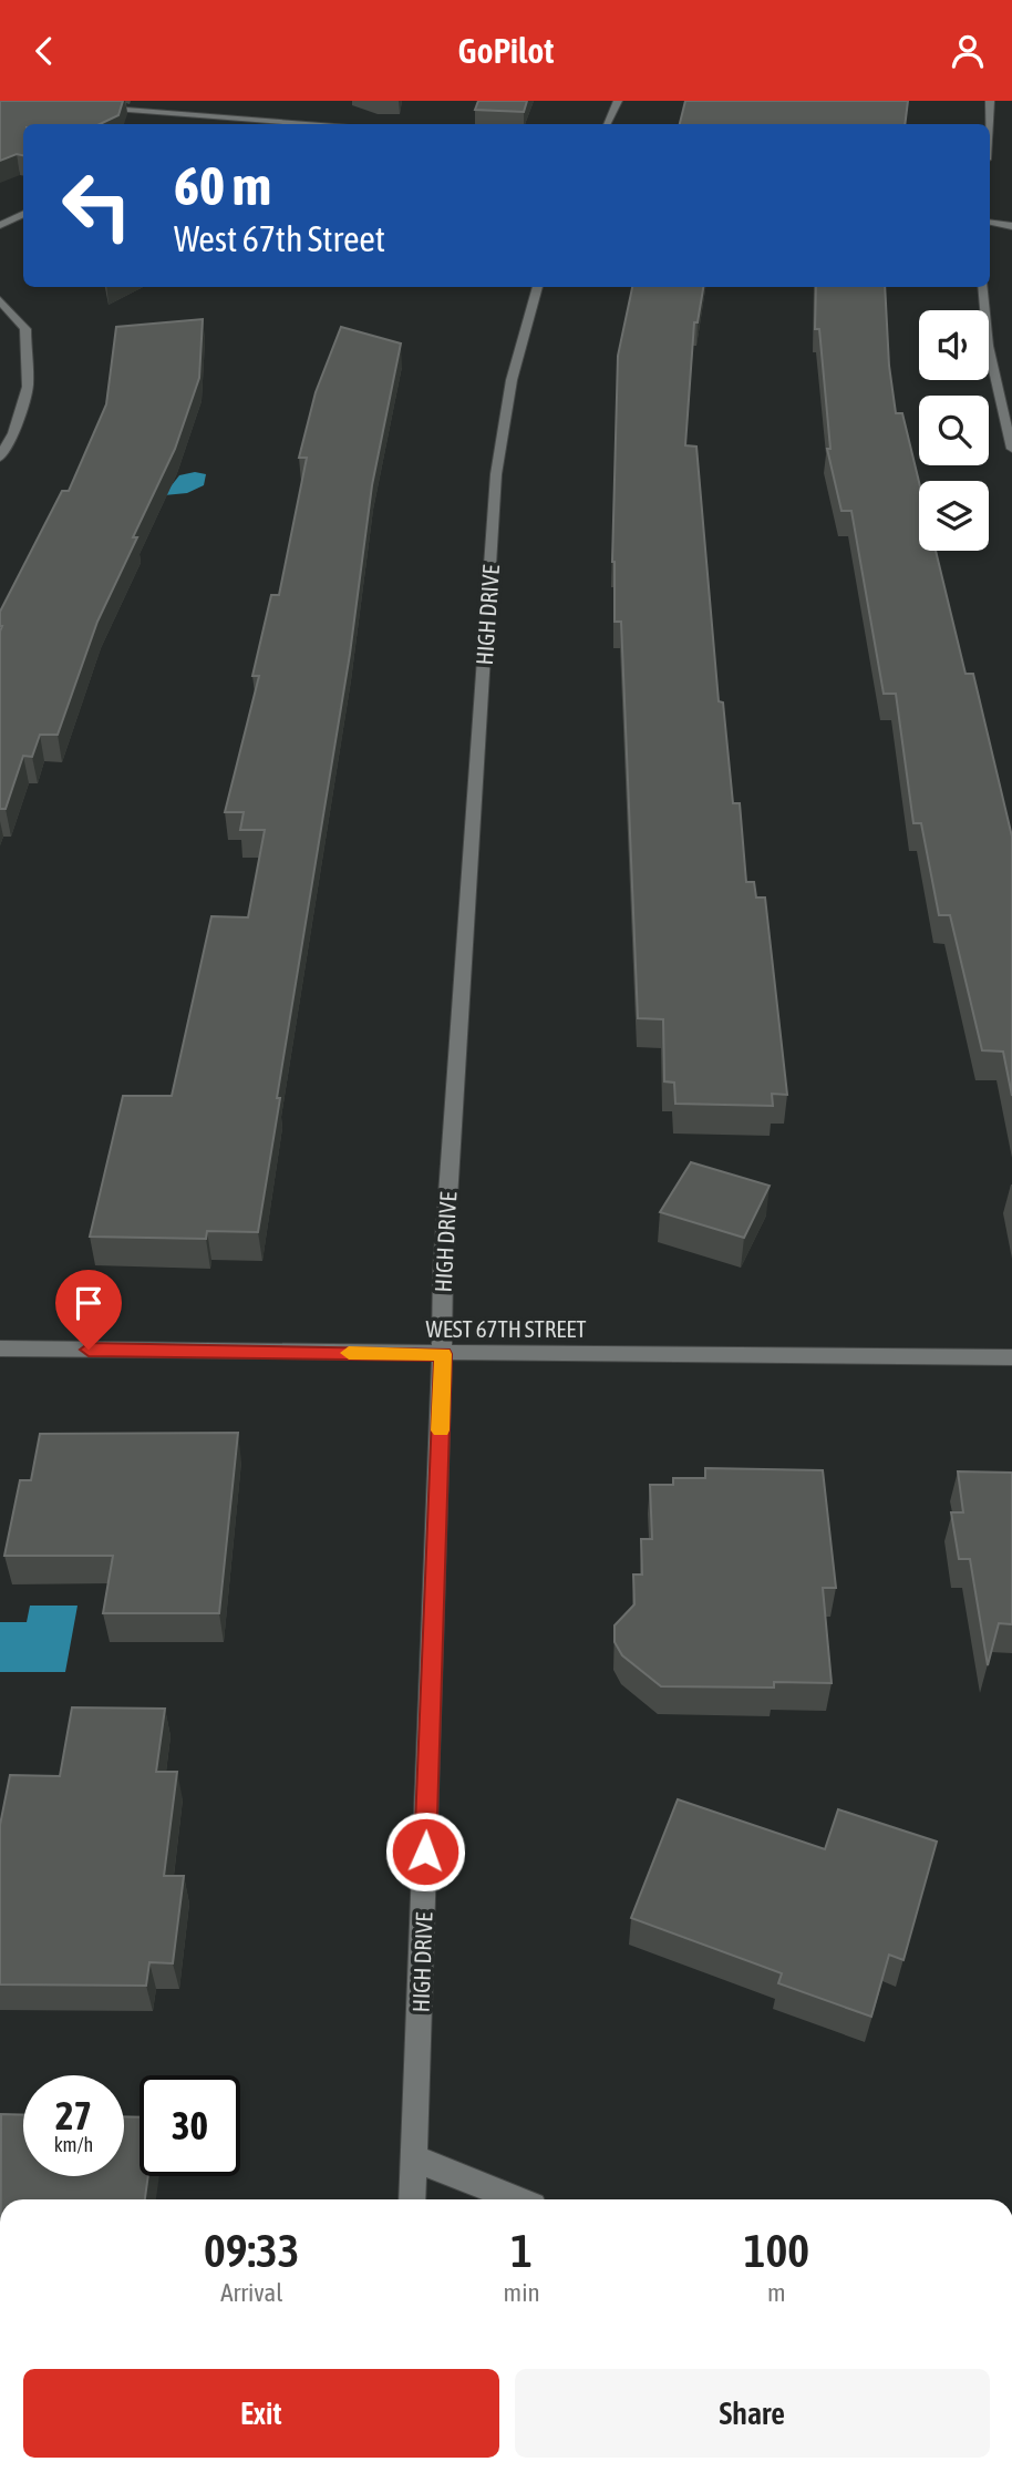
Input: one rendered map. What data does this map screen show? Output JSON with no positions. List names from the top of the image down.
{
  "streets": {
    "street": ["HIGH DRIVE", "WEST 67TH STREET"]
  },
  "crossings": [
    ["HIGH DRIVE", "WEST 67TH STREET"]
  ],
  "page": {
    "header": "GoPilot",
    "turn": ["60 m", "West 67th Street"],
    "speed": "27 km/h",
    "limit": "30",
    "eta": [
      "09:33",
      "Arrival",
      "1",
      "min",
      "100",
      "m"
    ],
    "buttons": ["Exit", "Share"]
  }
}
